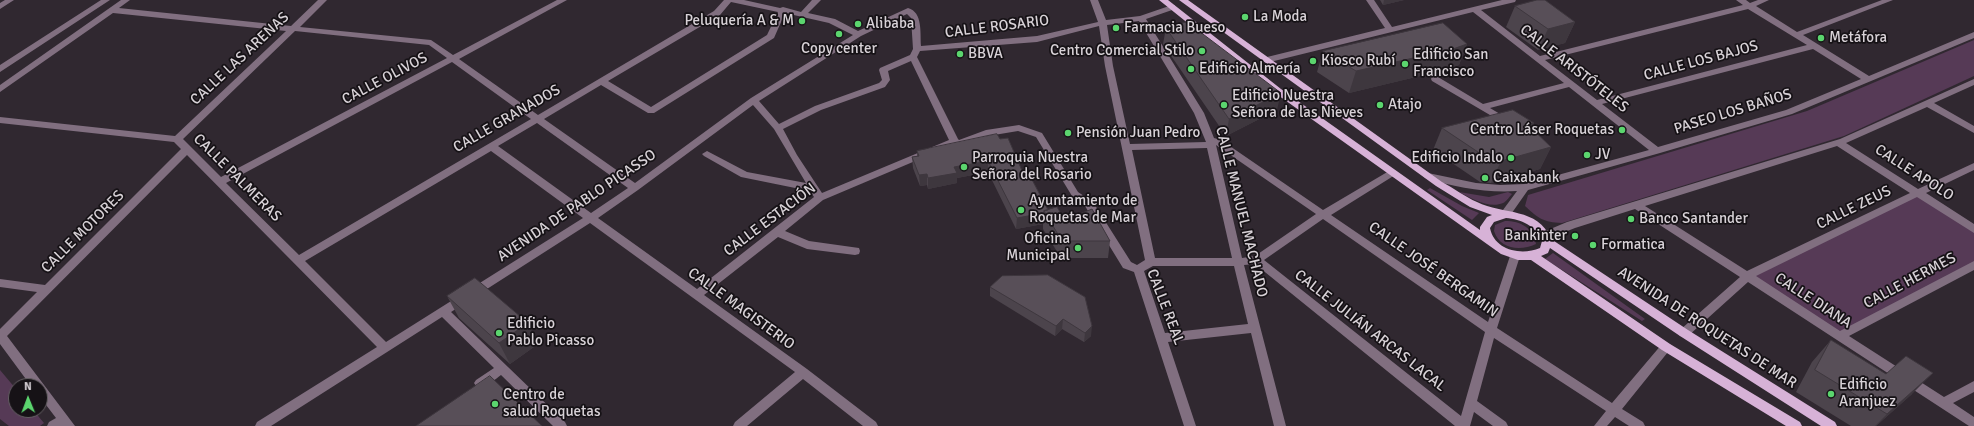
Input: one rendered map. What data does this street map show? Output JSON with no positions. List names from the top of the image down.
{
  "streets": {
    "main road": ["AVENIDA DE ROQUETAS DE MAR"],
    "street": [
      "CALLE ROSARIO",
      "CALLE LAS ARENAS",
      "CALLE LOS BAJOS",
      "CALLE ARISTÓTELES",
      "CALLE OLIVOS",
      "PASEO LOS BAÑOS",
      "CALLE GRANADOS",
      "CALLE APOLO",
      "CALLE PALMERAS",
      "AVENIDA DE PABLO PICASSO",
      "CALLE ZEUS",
      "CALLE MANUEL MACHADO",
      "CALLE ESTACIÓN",
      "CALLE MOTORES",
      "CALLE JOSÉ BERGAMIN",
      "CALLE HERMES",
      "CALLE DIANA",
      "CALLE REAL",
      "CALLE MAGISTERIO",
      "CALLE JULIÁN ARCAS LACAL"
    ]
  },
  "crossings": [
    ["CALLE ROSARIO", "CALLE MANUEL MACHADO"],
    ["CALLE LAS ARENAS", "CALLE PALMERAS"],
    ["CALLE LOS BAJOS", "CALLE ARISTÓTELES"],
    ["CALLE ARISTÓTELES", "PASEO LOS BAÑOS"],
    ["CALLE OLIVOS", "CALLE PALMERAS"],
    ["CALLE GRANADOS", "CALLE PALMERAS"],
    ["CALLE GRANADOS", "CALLE MAGISTERIO"],
    ["CALLE APOLO", "CALLE ZEUS"],
    ["CALLE PALMERAS", "AVENIDA DE PABLO PICASSO"],
    ["CALLE PALMERAS", "CALLE MOTORES"],
    ["AVENIDA DE PABLO PICASSO", "CALLE MAGISTERIO"],
    ["CALLE ZEUS", "CALLE DIANA"],
    ["CALLE ZEUS", "AVENIDA DE ROQUETAS DE MAR"],
    ["CALLE MANUEL MACHADO", "CALLE JOSÉ BERGAMIN"],
    ["CALLE ESTACIÓN", "CALLE REAL"],
    ["CALLE ESTACIÓN", "CALLE MAGISTERIO"],
    ["CALLE HERMES", "CALLE DIANA"]
  ],
  "places": [
    "La Moda",
    "Peluquería A & M",
    "Alibaba",
    "Farmacia Bueso",
    "Copy center",
    "Metáfora",
    "Centro Comercial Stilo",
    "BBVA",
    "Kiosco Rubí",
    "Edificio San Francisco",
    "Edificio Almería",
    "Edificio Nuestra Señora de las Nieves",
    "Atajo",
    "Centro Láser Roquetas",
    "Pensión Juan Pedro",
    "JV",
    "Edificio Indalo",
    "Parroquia Nuestra Señora del Rosario",
    "Caixabank",
    "Ayuntamiento de Roquetas de Mar",
    "Banco Santander",
    "Bankinter",
    "Formatica",
    "Oficina Municipal",
    "Edificio Pablo Picasso",
    "Edificio Aranjuez",
    "Centro de salud Roquetas"
  ],
  "north": "top"
}
